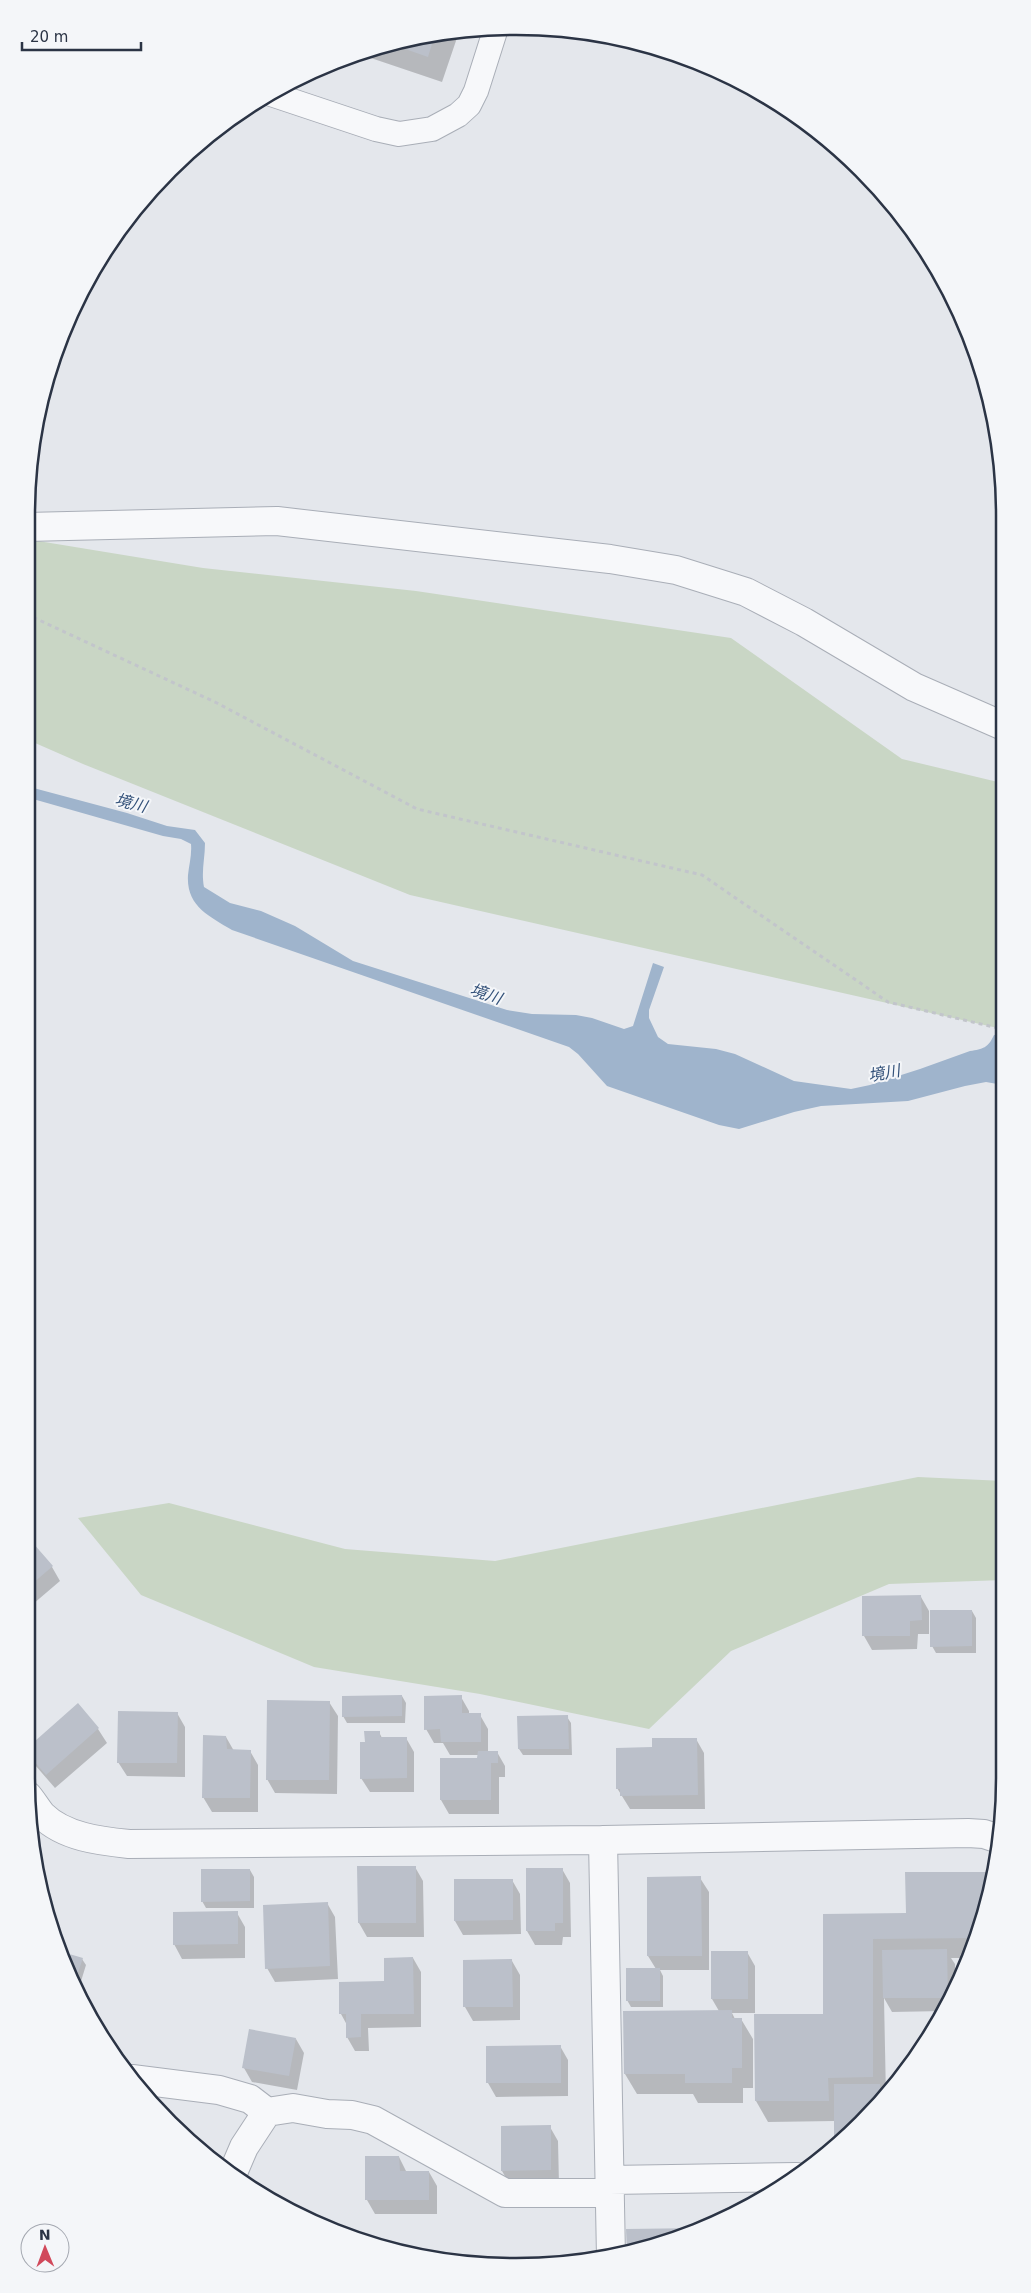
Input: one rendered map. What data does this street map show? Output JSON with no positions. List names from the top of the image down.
{
  "water": ["境川"],
  "scale_bar": "20 m",
  "north": "top"
}
